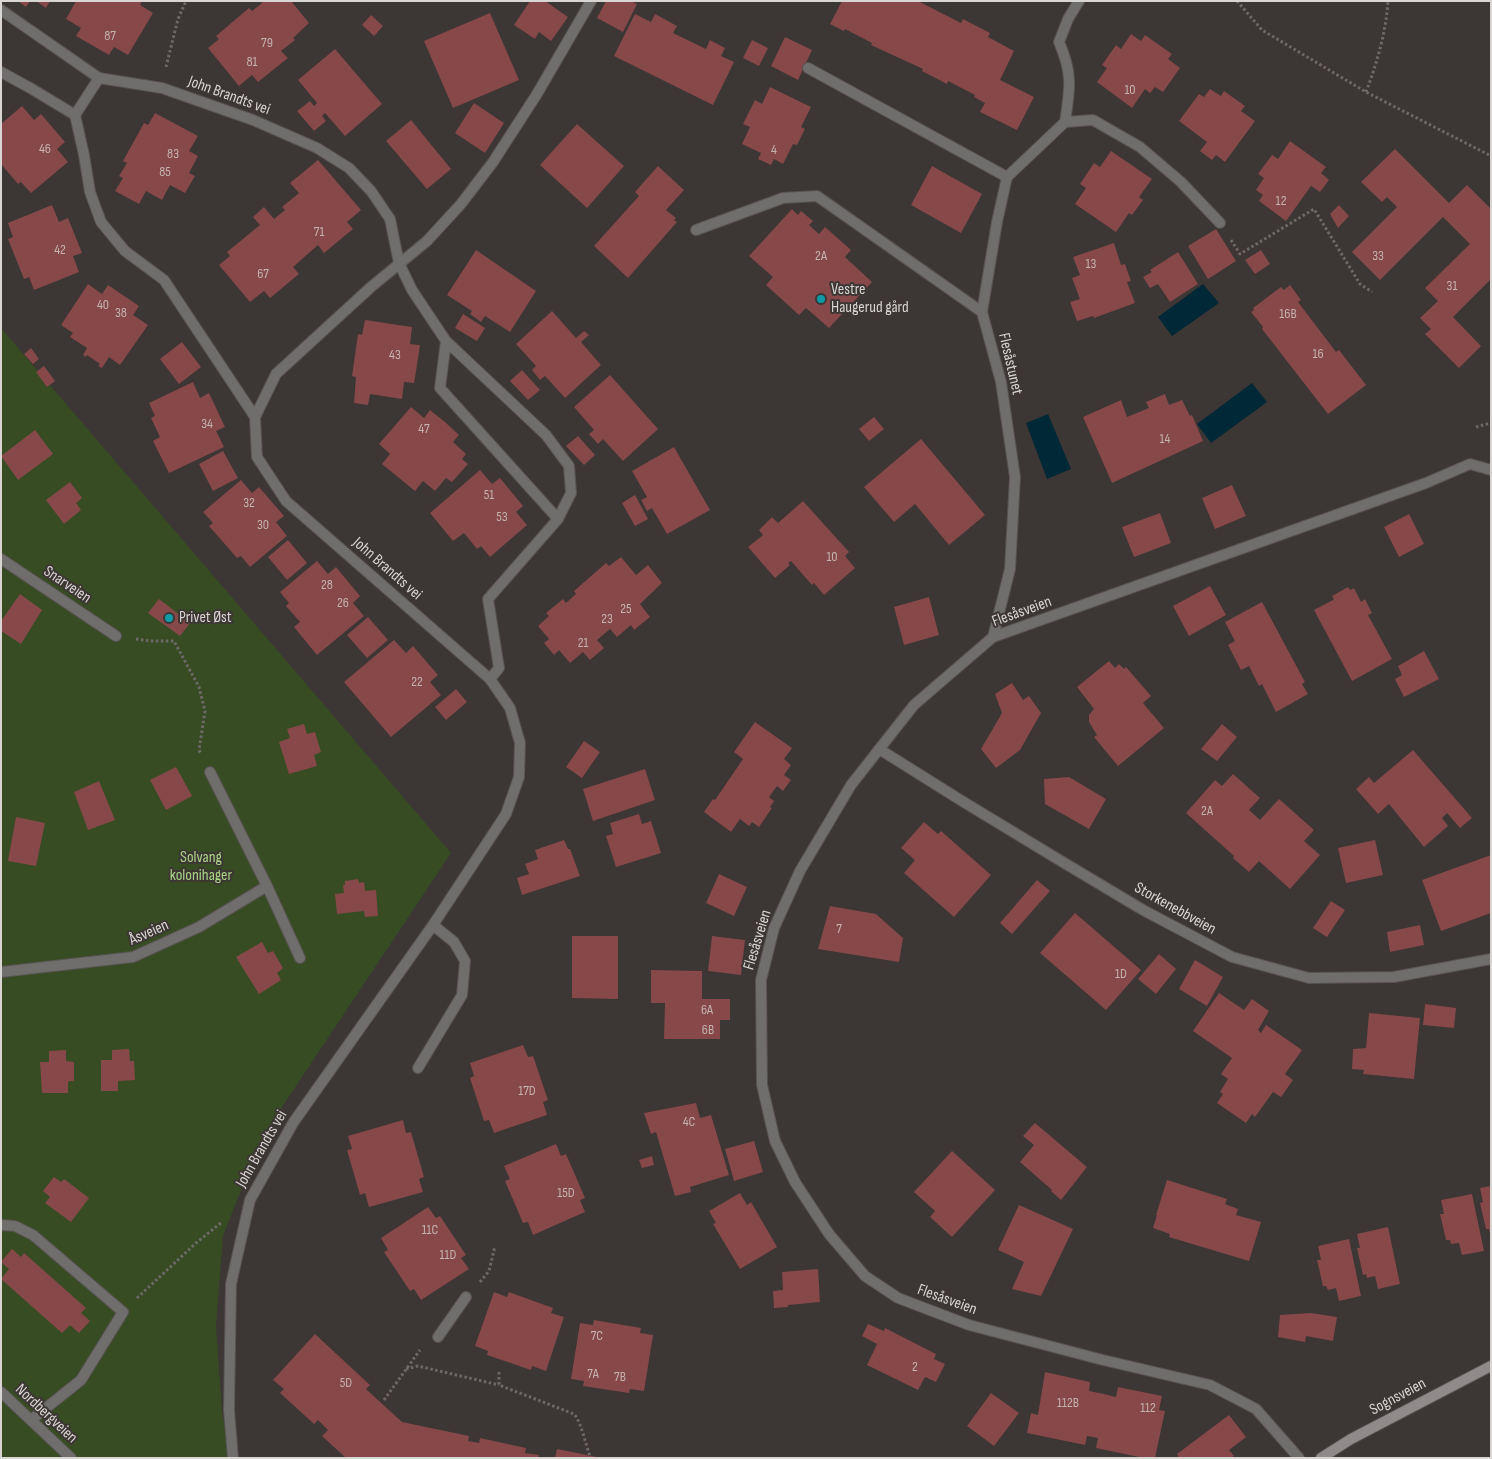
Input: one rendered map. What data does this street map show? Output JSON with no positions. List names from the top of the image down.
{
  "streets": {
    "main road": ["Sognsveien"],
    "street": [
      "John Brandts vei",
      "Flesåstunet",
      "Snarveien",
      "Flesåsveien",
      "Storkenebbveien",
      "Åsveien",
      "Nordbergveien"
    ]
  },
  "crossings": [
    ["Flesåstunet", "Flesåsveien"],
    ["Flesåsveien", "Storkenebbveien"]
  ],
  "parks": ["Solvang kolonihager"],
  "places": ["Vestre Haugerud gård", "Privet Øst"],
  "house_numbers": [
    "87",
    "79",
    "81",
    "10",
    "46",
    "4",
    "83",
    "85",
    "12",
    "71",
    "42",
    "2A",
    "33",
    "13",
    "67",
    "31",
    "40",
    "38",
    "16B",
    "16",
    "43",
    "34",
    "47",
    "14",
    "51",
    "32",
    "53",
    "30",
    "10",
    "28",
    "26",
    "25",
    "23",
    "21",
    "22",
    "2A",
    "7",
    "1D",
    "6A",
    "6B",
    "17D",
    "4C",
    "15D",
    "11C",
    "11D",
    "7C",
    "2",
    "7A",
    "7B",
    "5D",
    "112B",
    "112"
  ]
}
